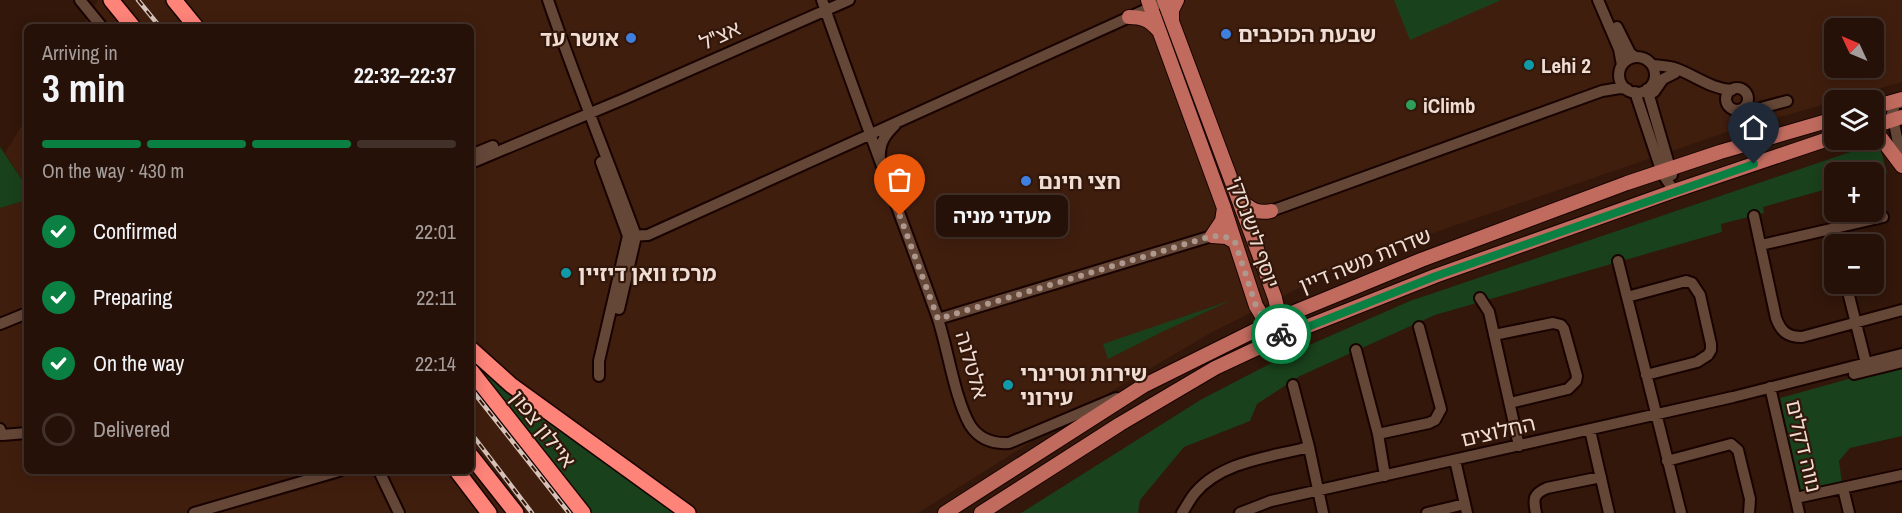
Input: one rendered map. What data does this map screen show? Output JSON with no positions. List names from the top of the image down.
{
  "streets": {
    "highway": ["איילון צפון"],
    "main road": ["יוסף לישנסקי", "שדרות משה דיין"],
    "street": [
      "אצ\"ל",
      "אלטלנה",
      "החלוצים",
      "נווה דקלים"
    ]
  },
  "crossings": [
    ["אצ\"ל", "אלטלנה"],
    ["יוסף לישנסקי", "שדרות משה דיין"],
    ["שדרות משה דיין", "אלטלנה"],
    ["החלוצים", "נווה דקלים"]
  ],
  "places": [
    "שבעת הכוכבים",
    "אושר עד",
    "Lehi 2",
    "iClimb",
    "חצי חינם",
    "מעדני מניה",
    "מרכז וואן דיזיין",
    "שירות וטרינרי עירוני"
  ],
  "north": "top left",
  "page": {
    "map_buttons": ["+", "−"],
    "heading": ["3 min", "Arriving in", "22:32–22:37"],
    "bar": "On the way · 430 m",
    "bubble": "מעדני מניה",
    "list": [
      ["Confirmed", "22:01"],
      ["Preparing", "22:11"],
      ["On the way", "22:14"],
      "Delivered"
    ]
  }
}
